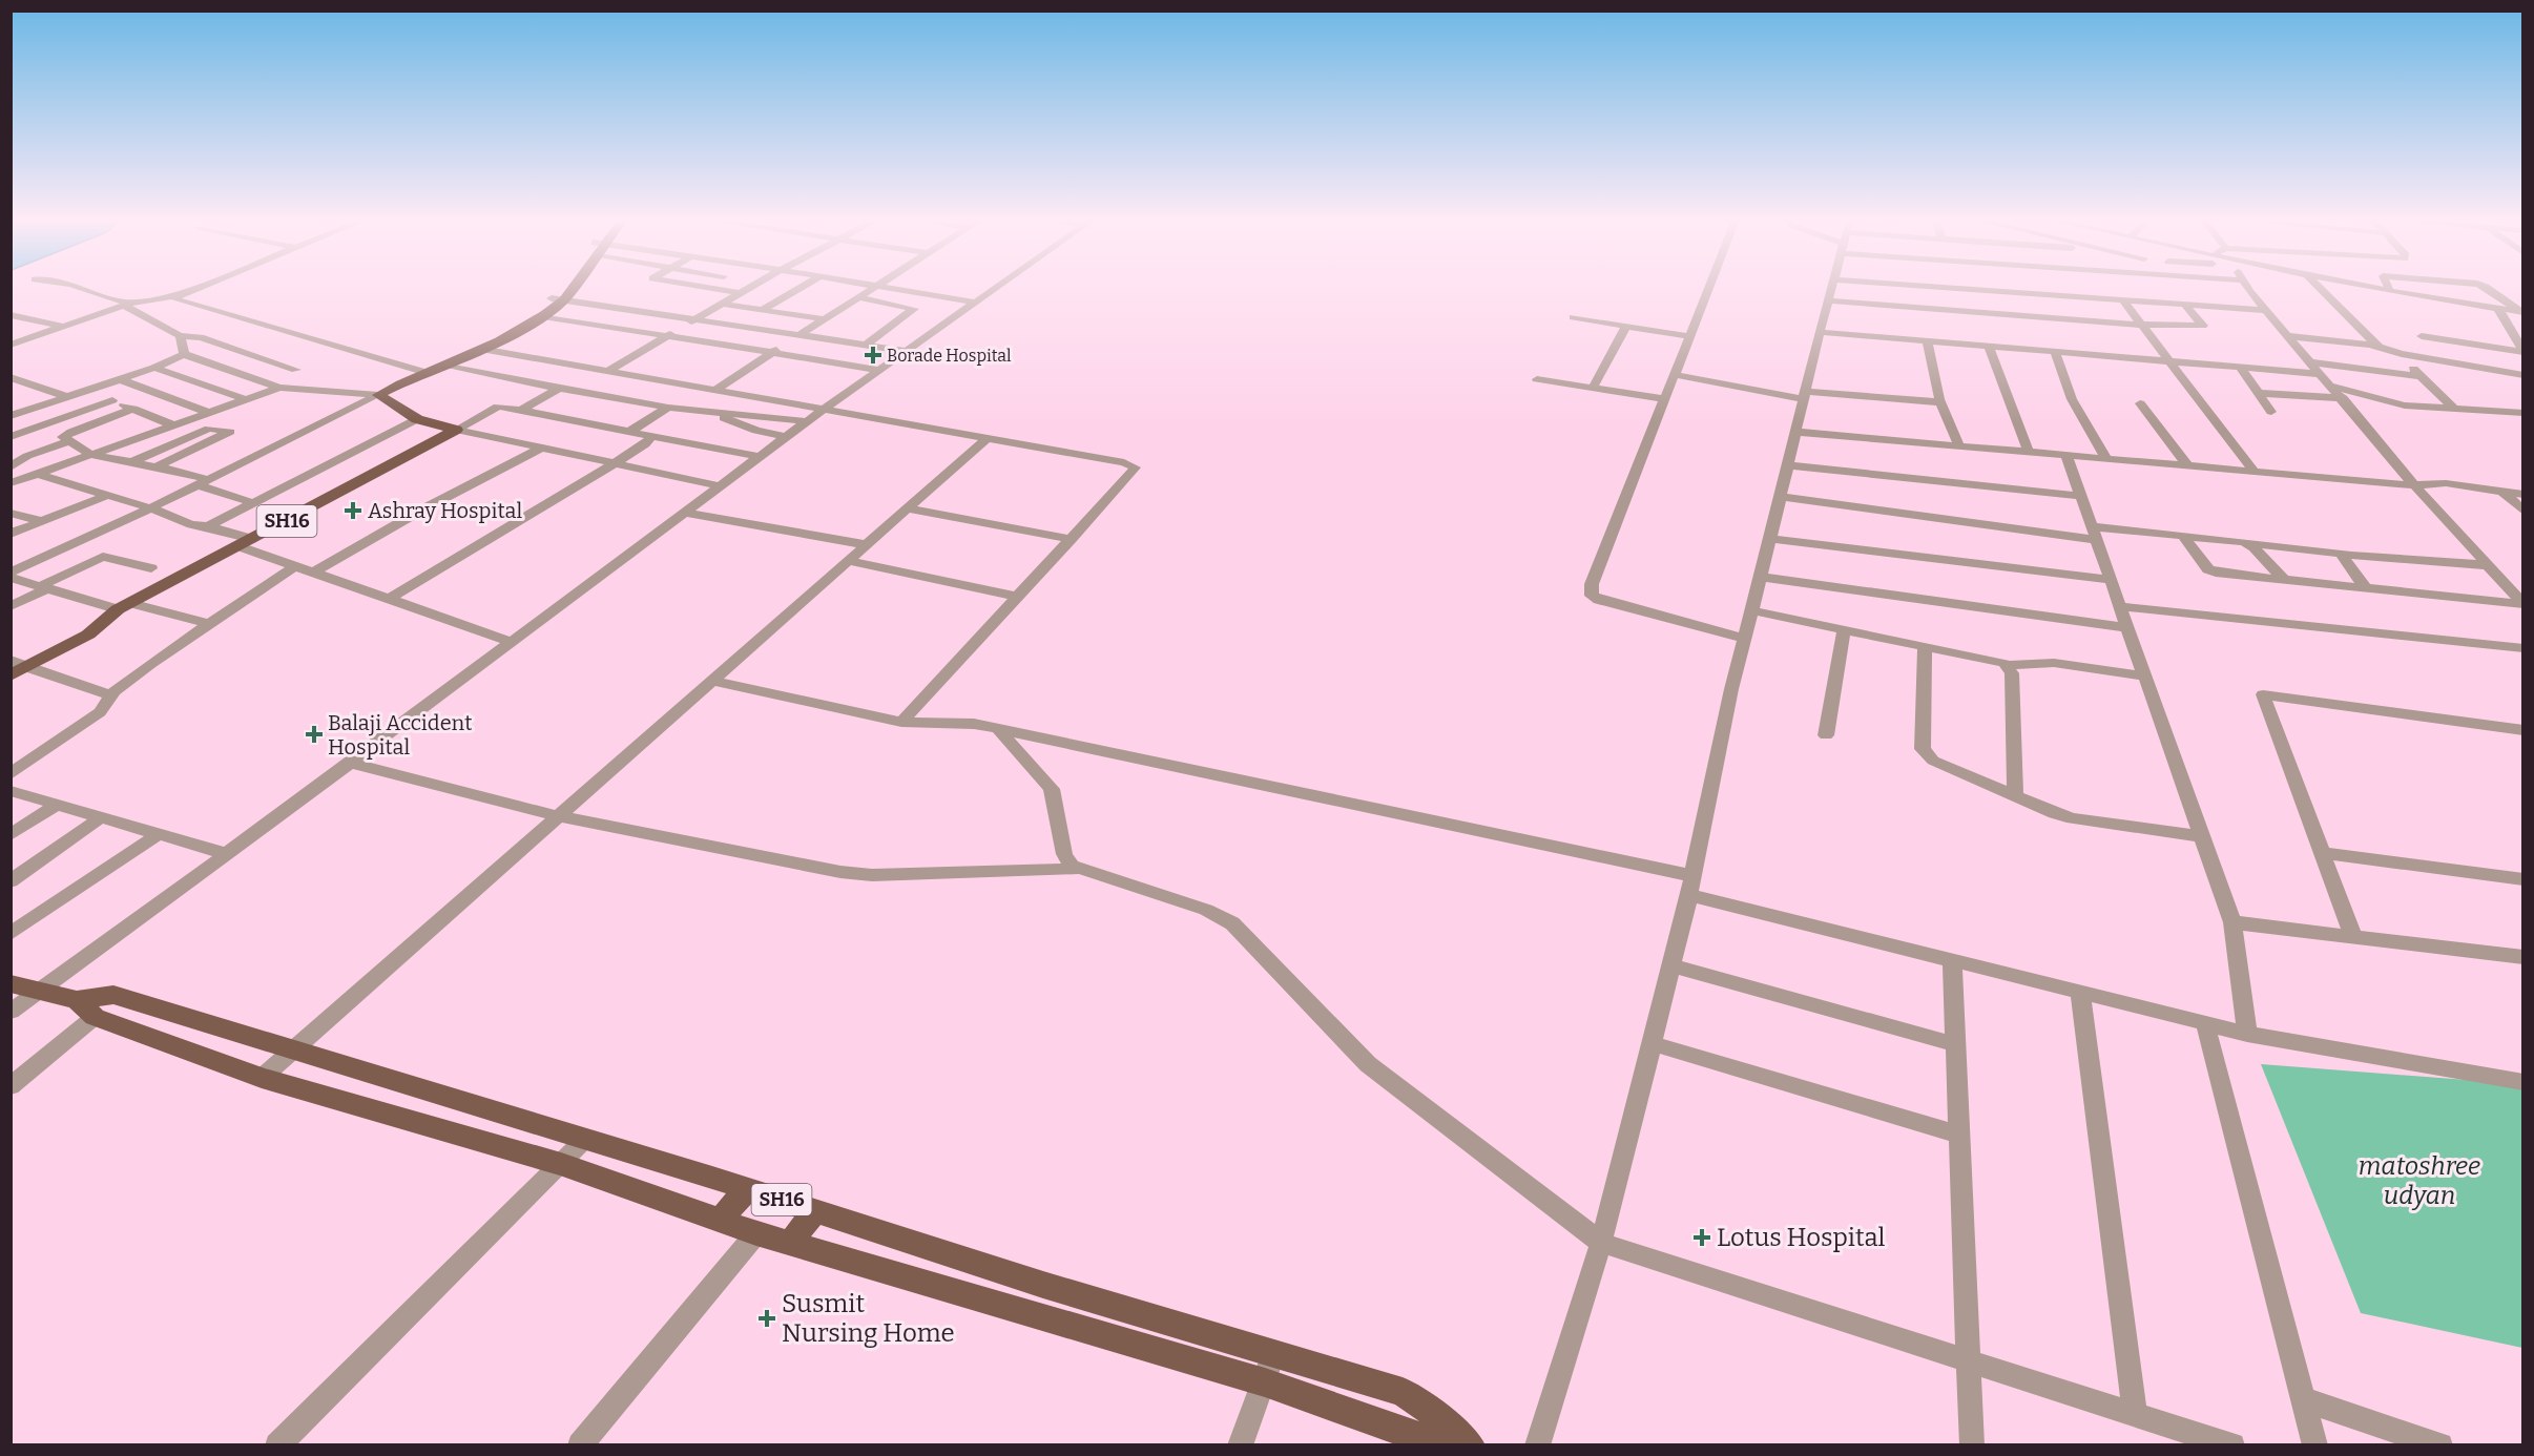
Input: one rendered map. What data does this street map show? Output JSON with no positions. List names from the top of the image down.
{
  "streets": {
    "main road": ["SH16"]
  },
  "parks": ["matoshree udyan"],
  "places": {
    "health": [
      "Borade Hospital",
      "Ashray Hospital",
      "Balaji Accident Hospital",
      "Lotus Hospital",
      "Susmit Nursing Home"
    ]
  }
}
